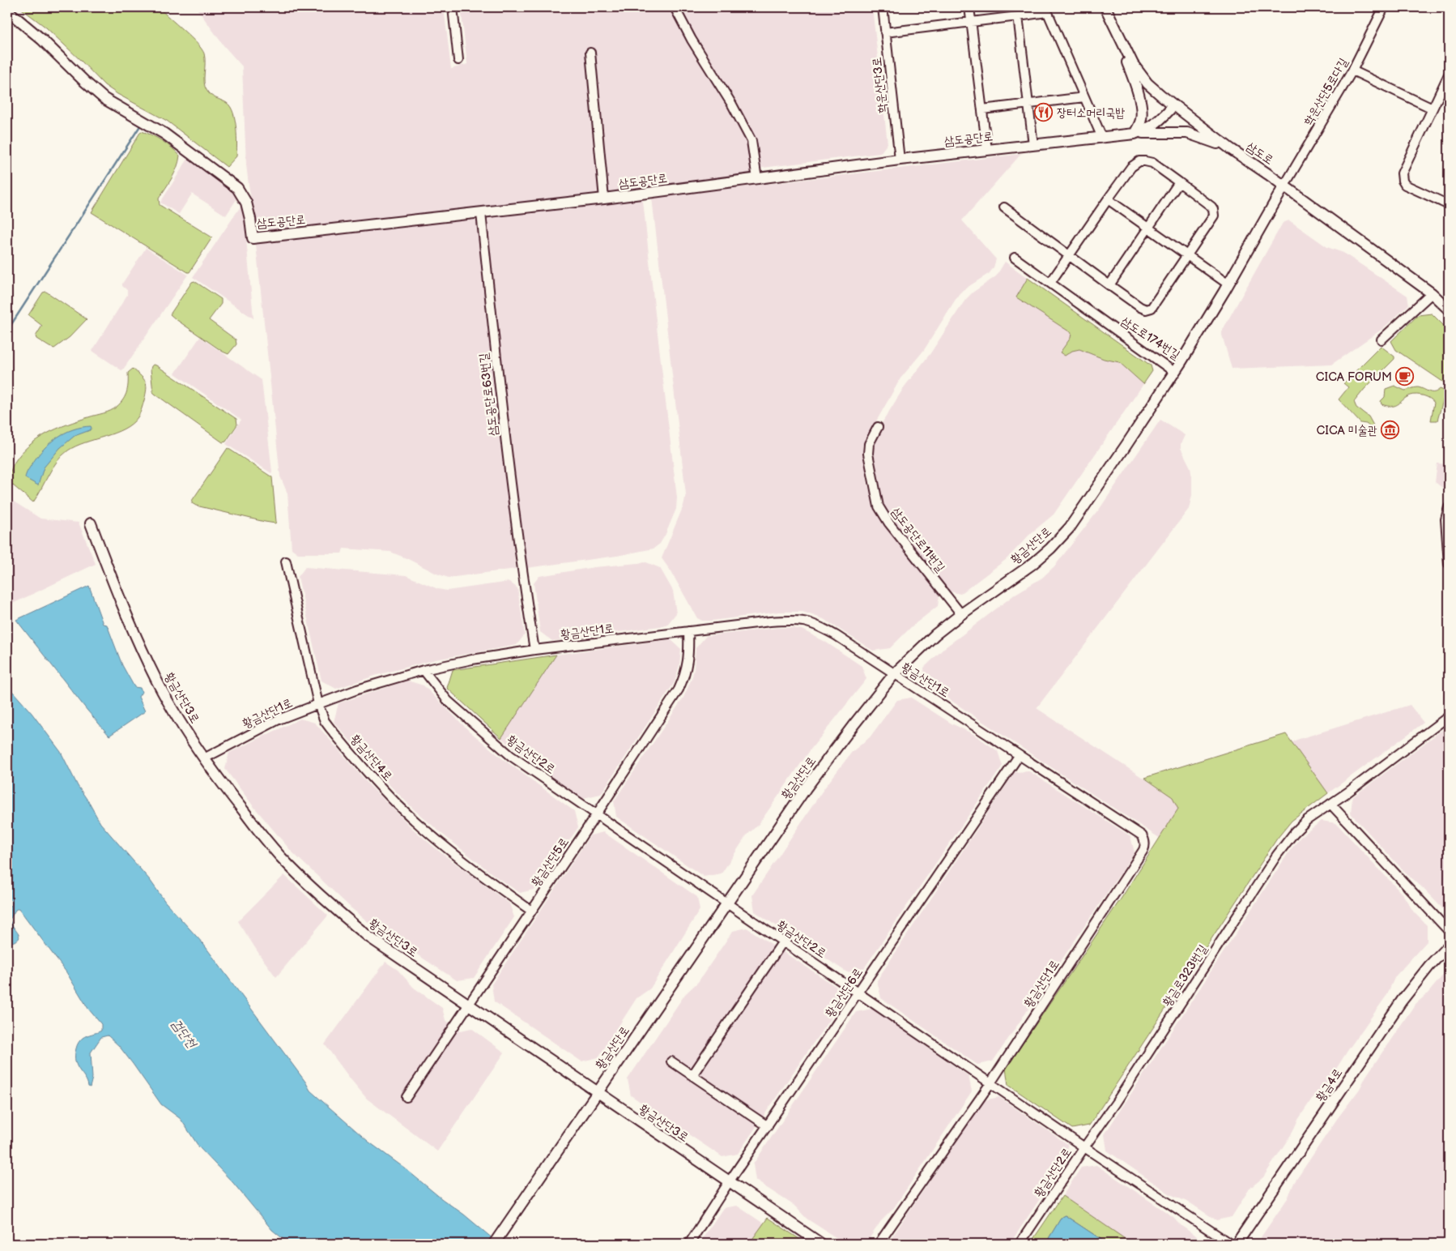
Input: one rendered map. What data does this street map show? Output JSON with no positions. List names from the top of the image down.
{
  "streets": {
    "street": [
      "학운산단3로",
      "학운산단5로다길",
      "삼도공단로",
      "삼도로",
      "삼도로174번길",
      "삼도공단로63번길",
      "삼도공단로11번길",
      "황금산단로",
      "황금산단1로",
      "황금산단3로",
      "황금산단2로",
      "황금산단4로",
      "황금산단5로",
      "황금로323번길",
      "황금산단6로",
      "황금4로"
    ]
  },
  "crossings": [
    ["학운산단3로", "삼도공단로"],
    ["학운산단5로다길", "삼도로"],
    ["학운산단5로다길", "삼도로174번길"],
    ["삼도공단로", "삼도로"],
    ["삼도공단로", "삼도공단로63번길"],
    ["삼도로", "삼도로174번길"],
    ["삼도로174번길", "황금산단로"],
    ["삼도공단로63번길", "황금산단1로"],
    ["삼도공단로11번길", "황금산단로"],
    ["황금산단로", "황금산단1로"],
    ["황금산단로", "황금산단3로"],
    ["황금산단로", "황금산단2로"],
    ["황금산단1로", "황금산단3로"],
    ["황금산단1로", "황금산단2로"],
    ["황금산단1로", "황금산단4로"],
    ["황금산단1로", "황금산단5로"],
    ["황금산단1로", "황금산단6로"],
    ["황금산단3로", "황금산단5로"],
    ["황금산단3로", "황금산단6로"],
    ["황금산단2로", "황금산단5로"],
    ["황금산단2로", "황금로323번길"],
    ["황금산단2로", "황금산단6로"],
    ["황금산단4로", "황금산단5로"]
  ],
  "water": ["검단천"],
  "places": {
    "restaurant": ["장터소머리국밥"],
    "cafe": ["CICA FORUM"],
    "museum": ["CICA 미술관"]
  }
}
